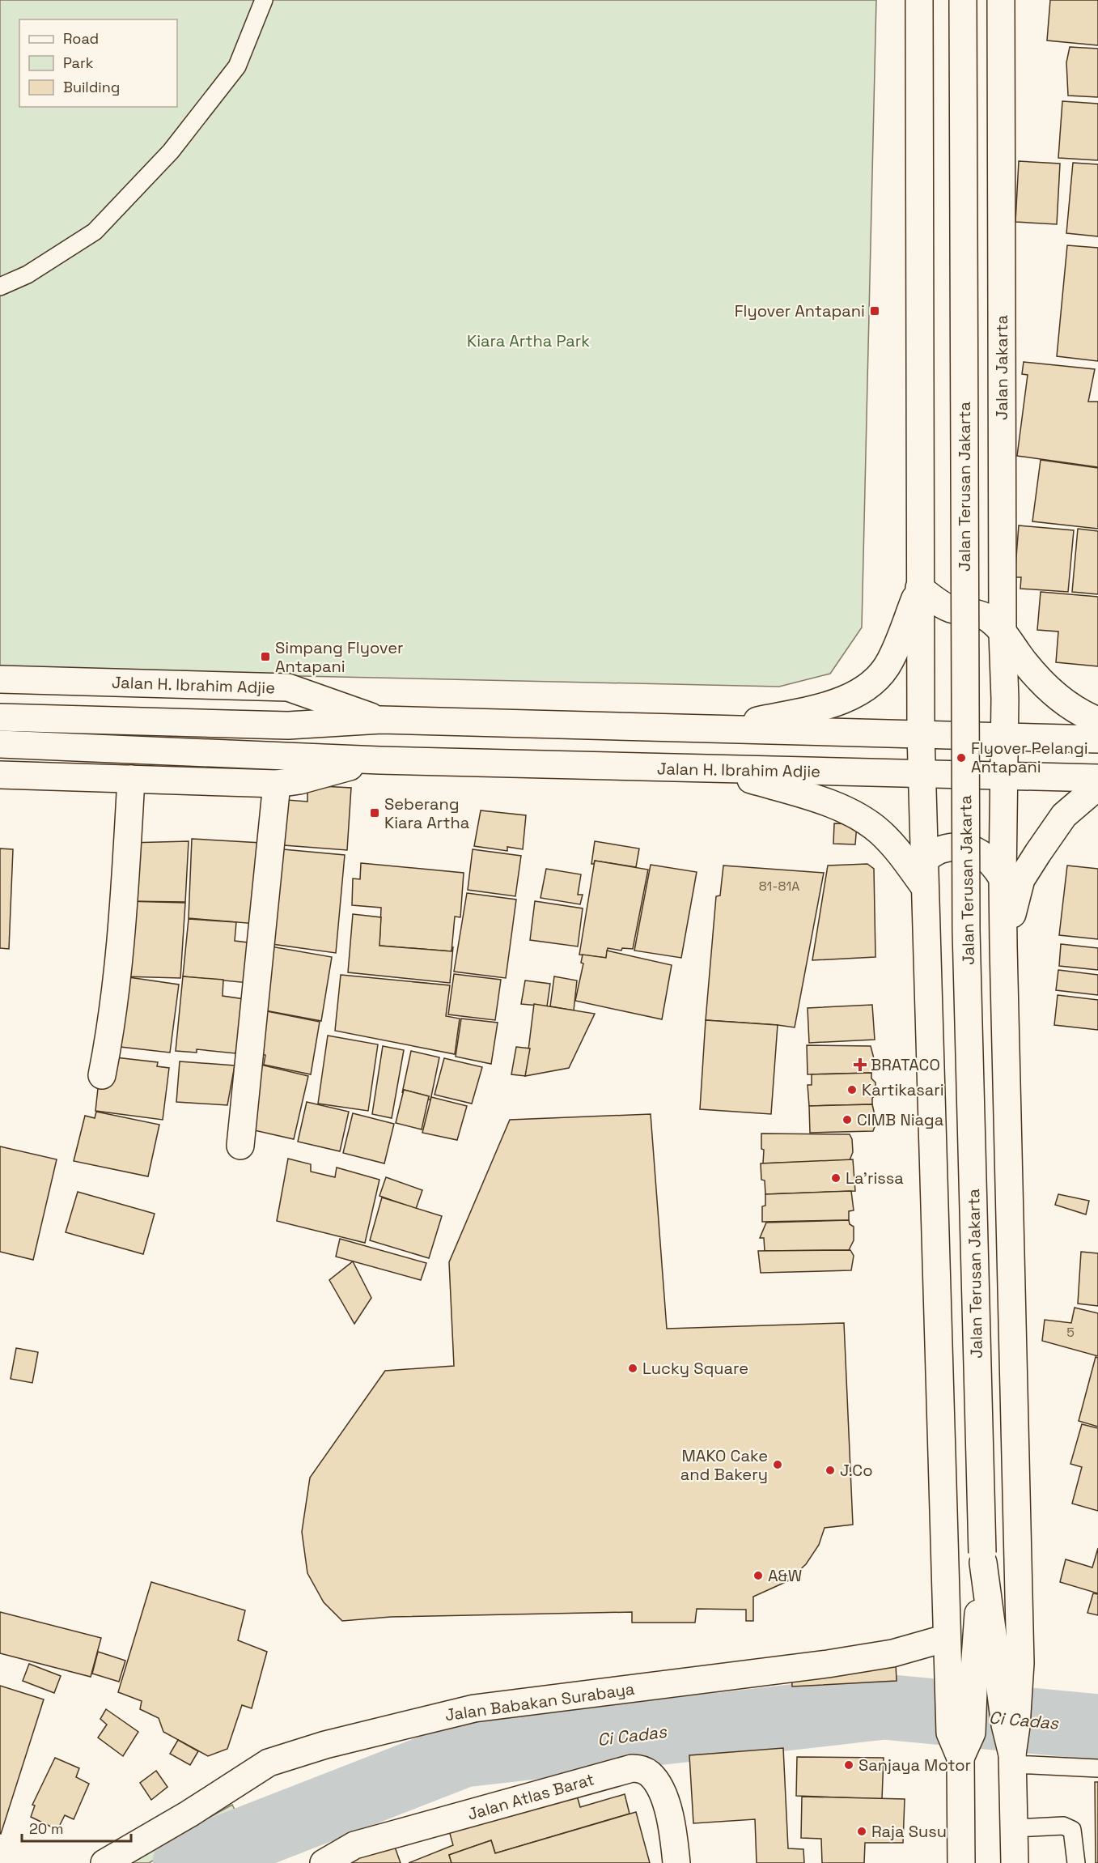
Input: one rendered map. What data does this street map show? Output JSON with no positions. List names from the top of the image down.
{
  "streets": {
    "main road": [
      "Jalan Jakarta",
      "Jalan Terusan Jakarta",
      "Jalan H. Ibrahim Adjie",
      "Jalan Babakan Surabaya",
      "Jalan Atlas Barat"
    ]
  },
  "crossings": [
    ["Jalan Jakarta", "Jalan H. Ibrahim Adjie"]
  ],
  "water": ["Ci Cadas"],
  "parks": ["Kiara Artha Park"],
  "places": {
    "transit": ["Flyover Antapani", "Simpang Flyover Antapani", "Seberang Kiara Artha"],
    "other": [
      "Flyover Pelangi Antapani",
      "Kartikasari",
      "CIMB Niaga",
      "La'rissa",
      "Lucky Square",
      "MAKO Cake and Bakery",
      "J.Co",
      "A&W",
      "Sanjaya Motor",
      "Raja Susu"
    ],
    "health": ["BRATACO"]
  },
  "house_numbers": ["81-81A", "5"],
  "legend": ["Road", "Park", "Building"],
  "scale_bar": "20 m"
}
